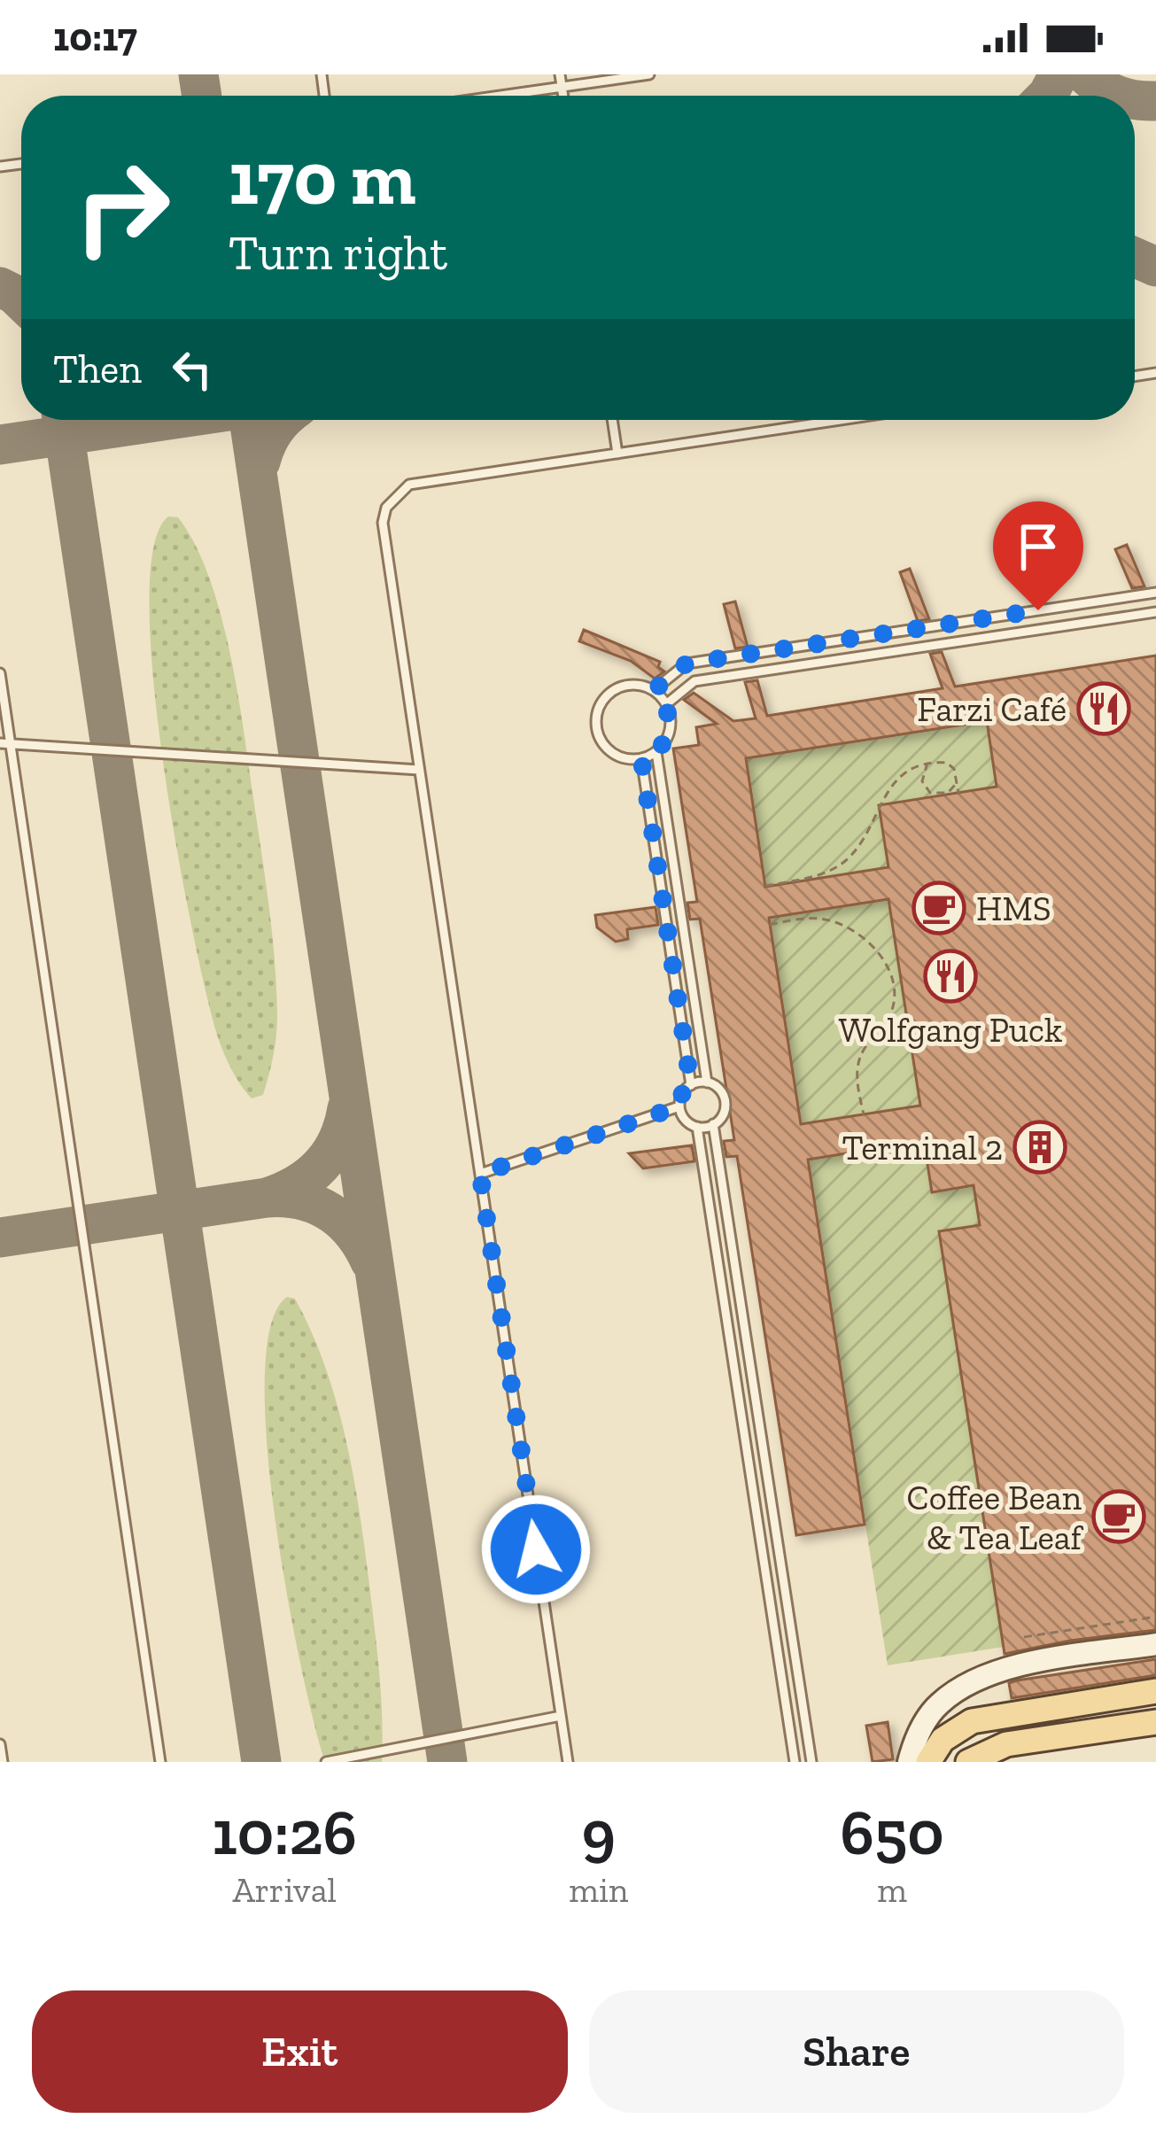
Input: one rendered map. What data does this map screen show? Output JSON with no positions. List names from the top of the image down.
{
  "places": {
    "restaurant": ["Farzi Café", "Wolfgang Puck"],
    "cafe": ["HMS", "Coffee Bean & Tea Leaf"],
    "building": ["Terminal 2"]
  },
  "page": {
    "status": "10:17",
    "turn": ["170 m", "Turn right"],
    "then": "Then",
    "eta": [
      "10:26",
      "Arrival",
      "9",
      "min",
      "650",
      "m"
    ],
    "buttons": ["Exit", "Share"]
  }
}
